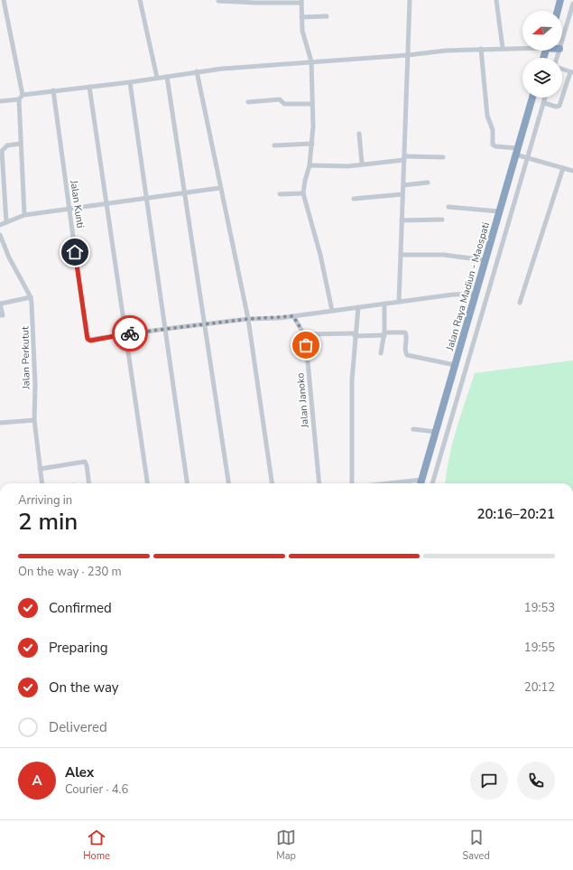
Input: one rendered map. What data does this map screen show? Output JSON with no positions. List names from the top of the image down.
{
  "streets": {
    "highway": ["Jalan Raya Madiun - Maospati"],
    "street": ["Jalan Kunti", "Jalan Perkutut", "Jalan Janoko"]
  },
  "north": "left",
  "page": {
    "heading": ["2 min", "Arriving in", "20:16–20:21"],
    "panel": ["Alex", "Courier · 4.6"],
    "bar": "On the way · 230 m",
    "list": [
      ["Confirmed", "19:53"],
      ["Preparing", "19:55"],
      ["On the way", "20:12"],
      "Delivered"
    ],
    "round": "A",
    "tabs": ["Home", "Map", "Saved"]
  }
}
